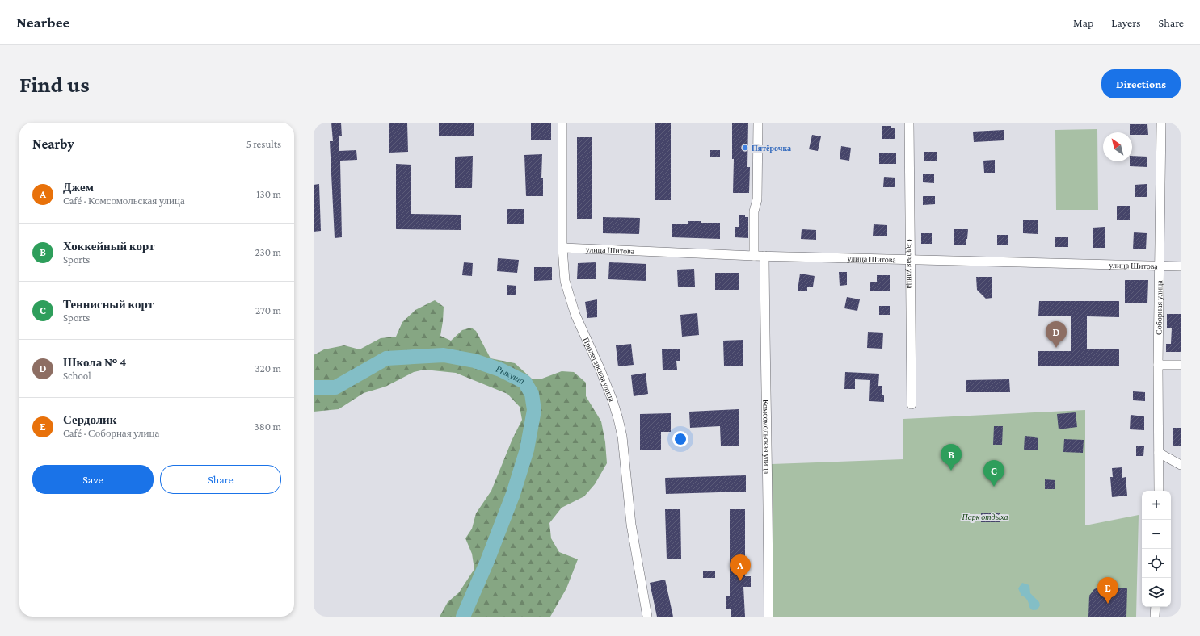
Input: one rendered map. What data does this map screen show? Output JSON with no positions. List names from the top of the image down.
{
  "streets": {
    "street": [
      "улица Шитова",
      "Садовая улица",
      "Соборная улица",
      "Пролетарская улица",
      "Комсомольская улица"
    ]
  },
  "crossings": [
    ["улица Шитова", "Садовая улица"],
    ["улица Шитова", "Соборная улица"],
    ["улица Шитова", "Пролетарская улица"],
    ["улица Шитова", "Комсомольская улица"]
  ],
  "water": ["Рыкуша"],
  "parks": ["Парк отдыха"],
  "places": ["Пятёрочка"],
  "north": "top left",
  "page": {
    "header": "Nearbee",
    "nav": ["Map", "Layers", "Share"],
    "buttons": [
      "Directions",
      ["Save", "Share"]
    ],
    "title": "Find us",
    "heading": ["Nearby", "5 results"],
    "list": [
      {
        "mark": "A",
        "name": "Джем",
        "note": "Café · Комсомольская улица",
        "value": "130 m"
      },
      {
        "mark": "B",
        "name": "Хоккейный корт",
        "note": "Sports",
        "value": "230 m"
      },
      {
        "mark": "C",
        "name": "Теннисный корт",
        "note": "Sports",
        "value": "270 m"
      },
      {
        "mark": "D",
        "name": "Школа № 4",
        "note": "School",
        "value": "320 m"
      },
      {
        "mark": "E",
        "name": "Сердолик",
        "note": "Café · Соборная улица",
        "value": "380 m"
      }
    ],
    "pins": [
      "D",
      "B",
      "C",
      "A",
      "E"
    ],
    "map_buttons": ["+", "−"]
  }
}
